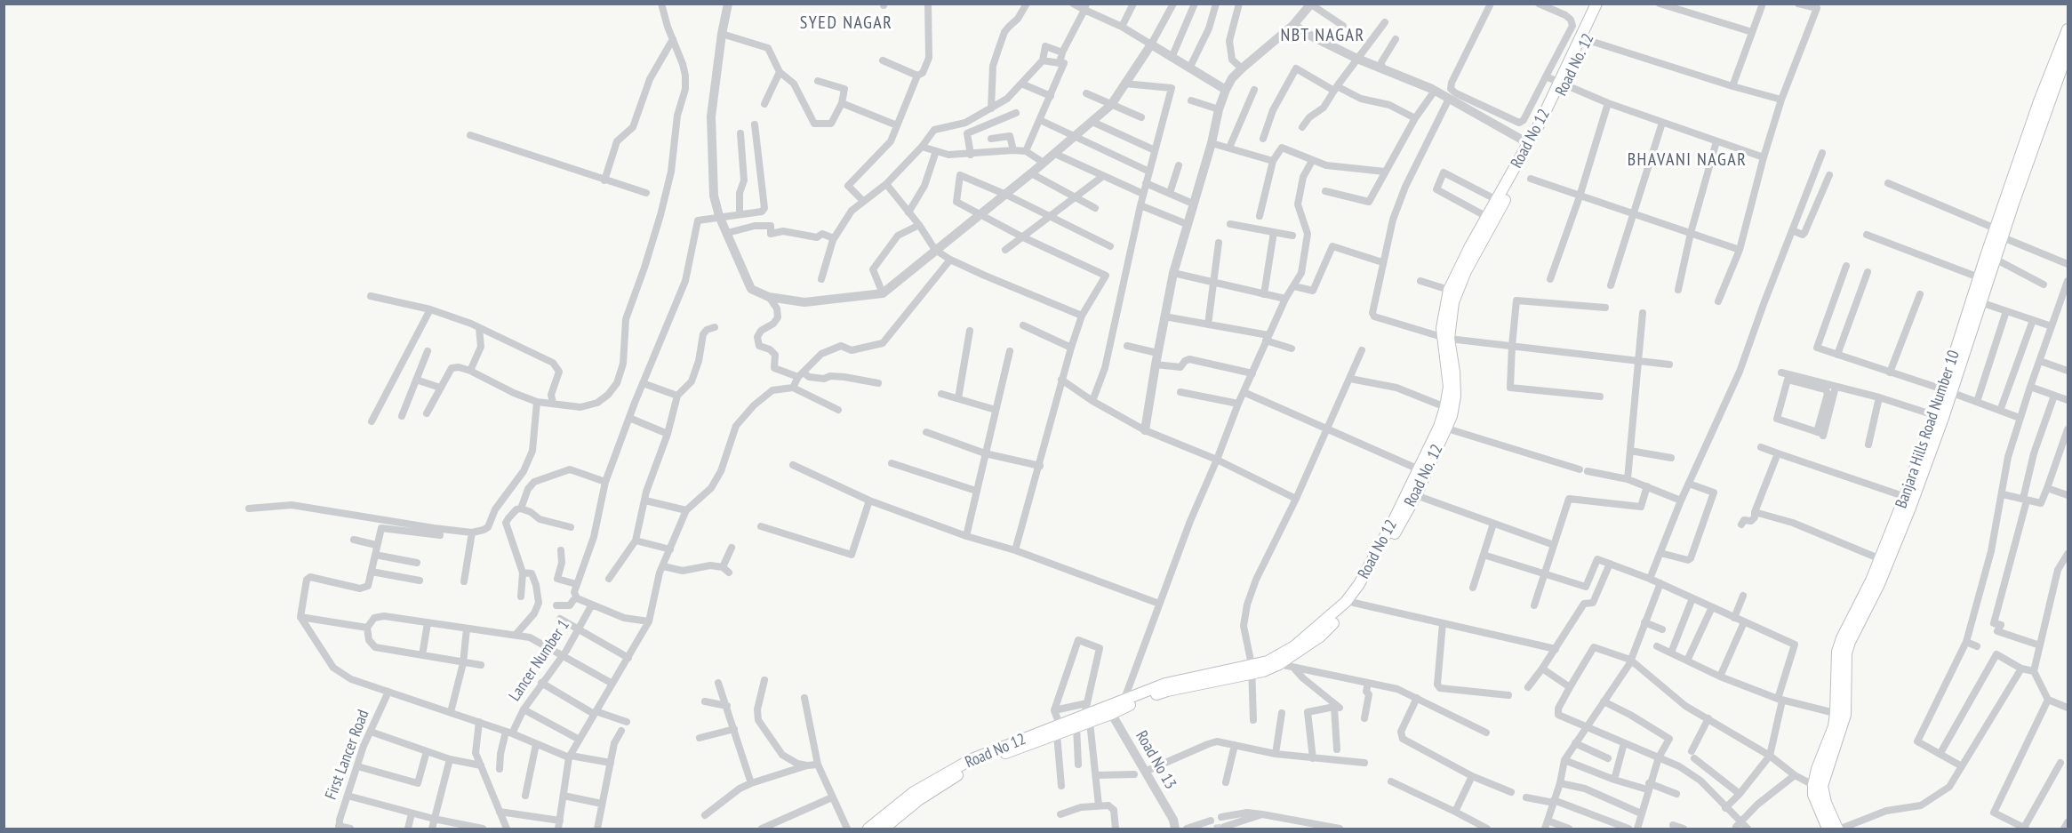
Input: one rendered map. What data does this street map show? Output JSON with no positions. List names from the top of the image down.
{
  "streets": {
    "main road": ["Road No. 12", "Road No 12", "Banjara Hills Road Number 10"],
    "street": ["Lancer Number 1", "First Lancer Road", "Road No 13"]
  },
  "crossings": [
    ["Road No. 12", "Road No 12"],
    ["Road No. 12", "Road No 13"],
    ["Road No 12", "Road No 13"]
  ],
  "districts": ["SYED NAGAR", "NBT NAGAR", "BHAVANI NAGAR"]
}
